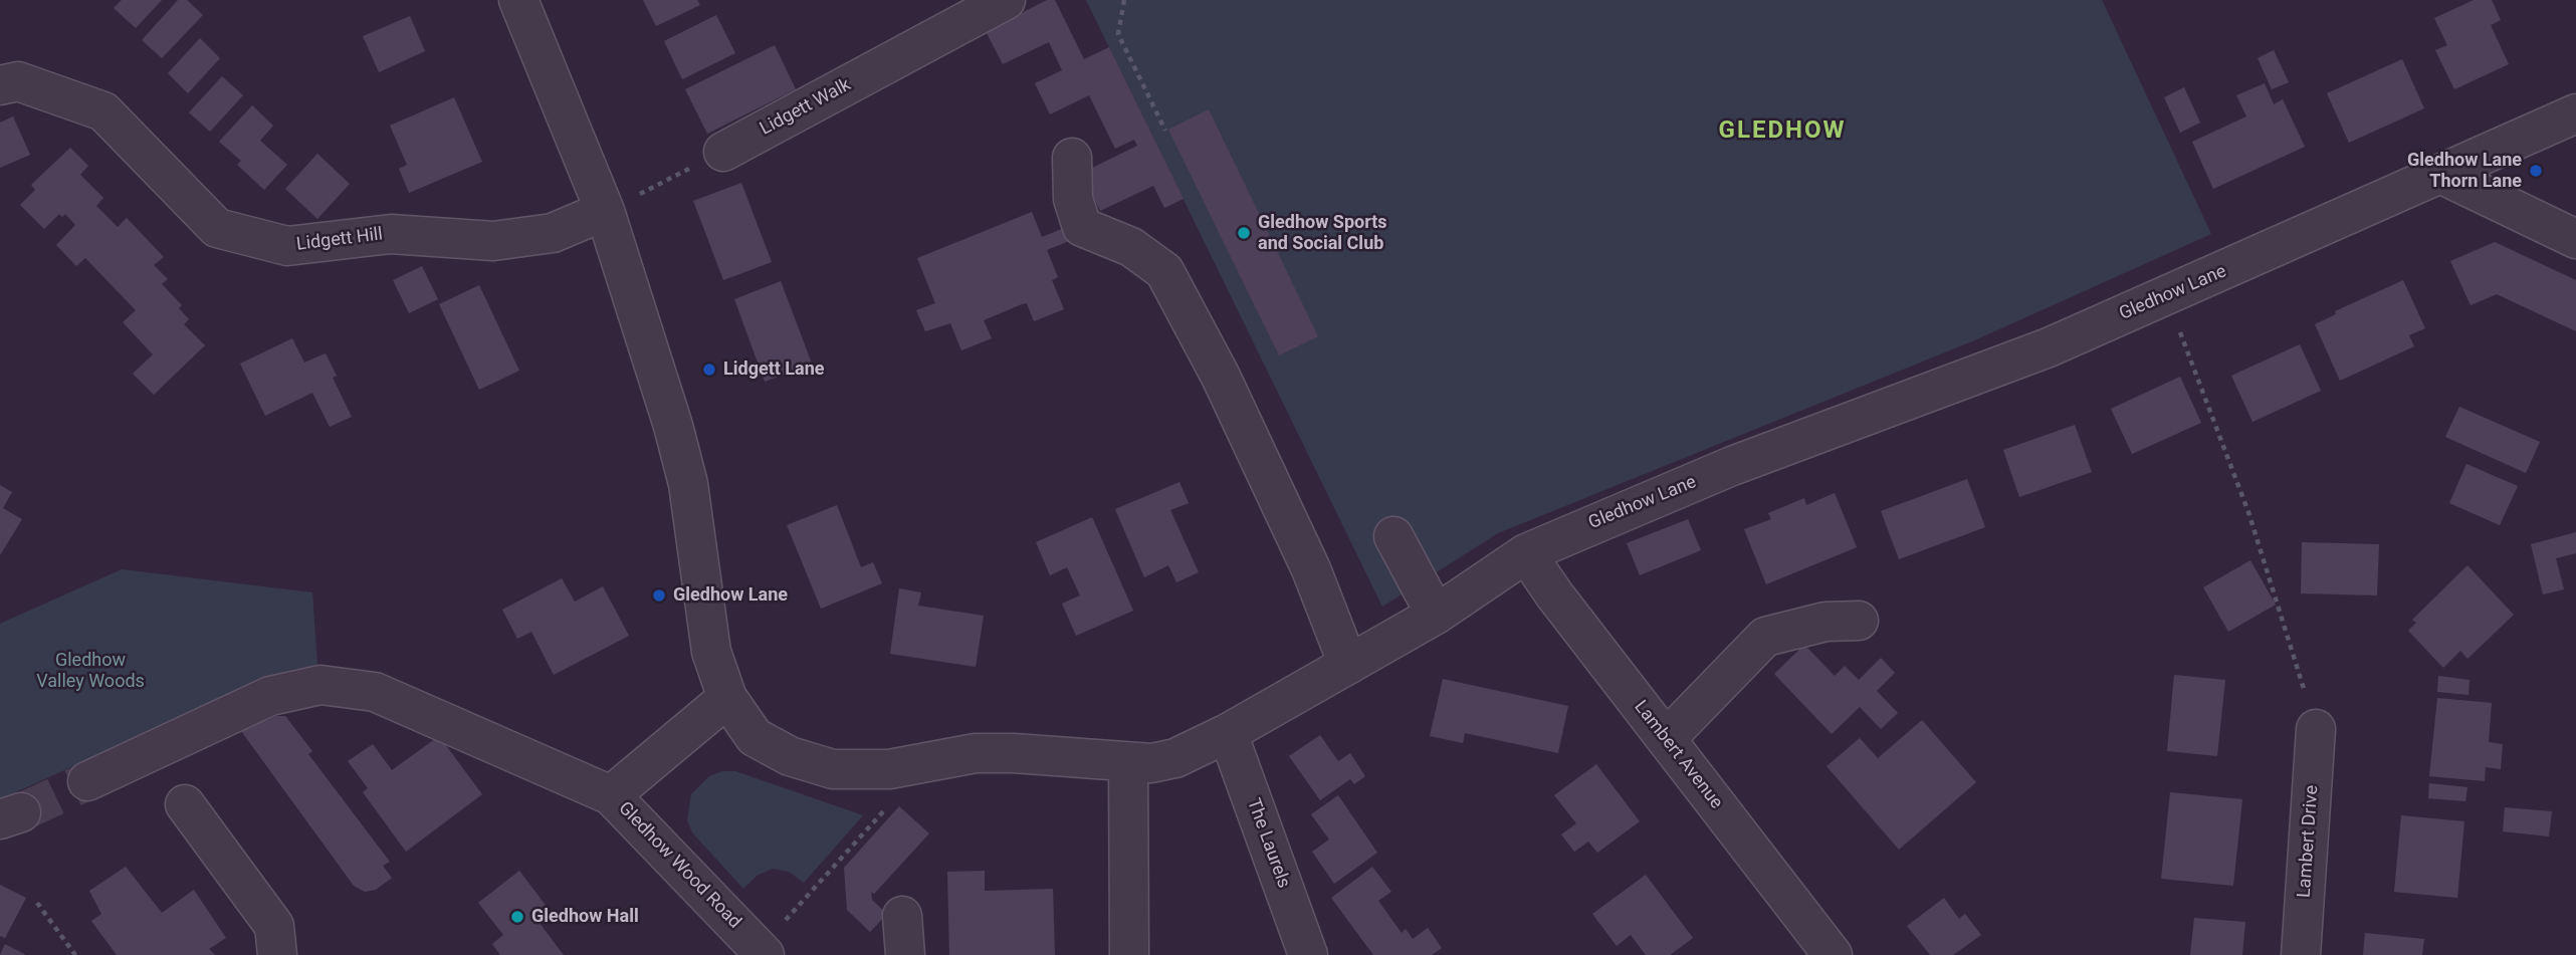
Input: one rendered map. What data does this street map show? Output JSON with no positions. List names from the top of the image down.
{
  "streets": {
    "street": [
      "Lidgett Walk",
      "Lidgett Hill",
      "Gledhow Lane",
      "Lambert Avenue",
      "Lambert Drive",
      "The Laurels",
      "Gledhow Wood Road"
    ]
  },
  "crossings": [
    ["Gledhow Lane", "Lambert Avenue"],
    ["Gledhow Lane", "The Laurels"],
    ["Gledhow Lane", "Gledhow Wood Road"]
  ],
  "districts": ["GLEDHOW"],
  "parks": ["Gledhow Valley Woods"],
  "places": [
    "Gledhow Lane Thorn Lane",
    "Gledhow Sports and Social Club",
    "Lidgett Lane",
    "Gledhow Lane",
    "Gledhow Hall"
  ]
}
